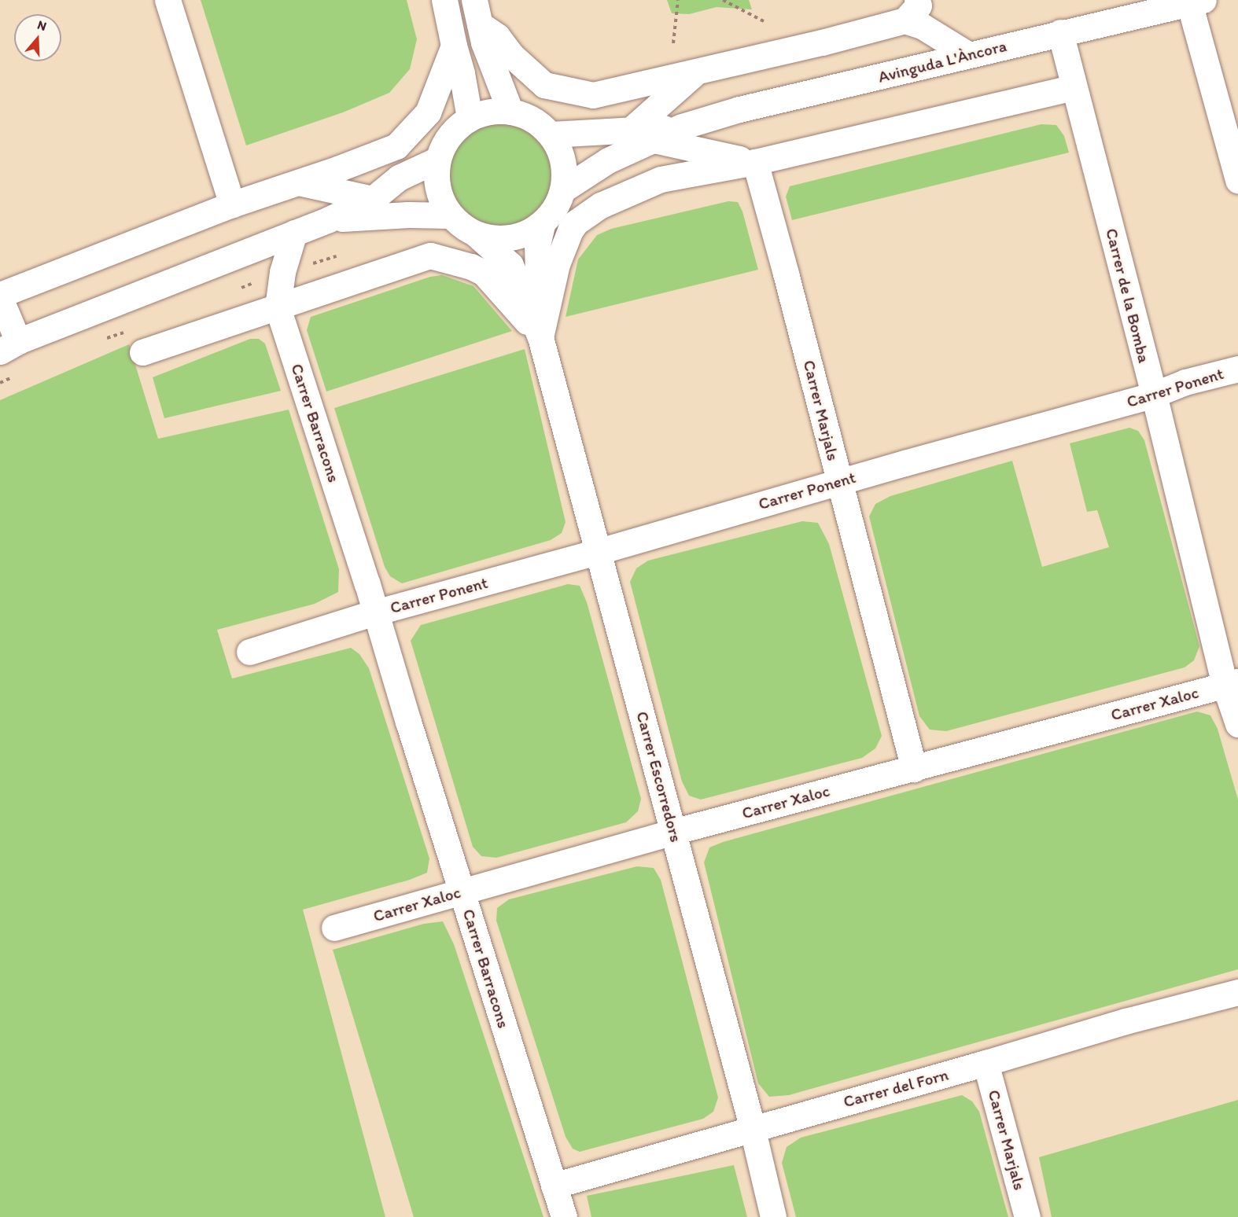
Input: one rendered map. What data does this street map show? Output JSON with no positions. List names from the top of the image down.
{
  "streets": {
    "street": [
      "Avinguda L'Àncora",
      "Carrer de la Bomba",
      "Carrer Ponent",
      "Carrer Marjals",
      "Carrer Barracons",
      "Carrer Xaloc",
      "Carrer Escorredors",
      "Carrer del Forn"
    ]
  },
  "crossings": [
    ["Avinguda L'Àncora", "Carrer de la Bomba"],
    ["Avinguda L'Àncora", "Carrer Escorredors"],
    ["Carrer de la Bomba", "Carrer Ponent"],
    ["Carrer de la Bomba", "Carrer Xaloc"],
    ["Carrer de la Bomba", "Carrer Escorredors"],
    ["Carrer Ponent", "Carrer Marjals"],
    ["Carrer Ponent", "Carrer Barracons"],
    ["Carrer Ponent", "Carrer Escorredors"],
    ["Carrer Marjals", "Carrer Xaloc"],
    ["Carrer Marjals", "Carrer Escorredors"],
    ["Carrer Marjals", "Carrer del Forn"],
    ["Carrer Barracons", "Carrer Xaloc"],
    ["Carrer Barracons", "Carrer del Forn"],
    ["Carrer Xaloc", "Carrer Escorredors"],
    ["Carrer Escorredors", "Carrer del Forn"]
  ],
  "north": "top"
}
